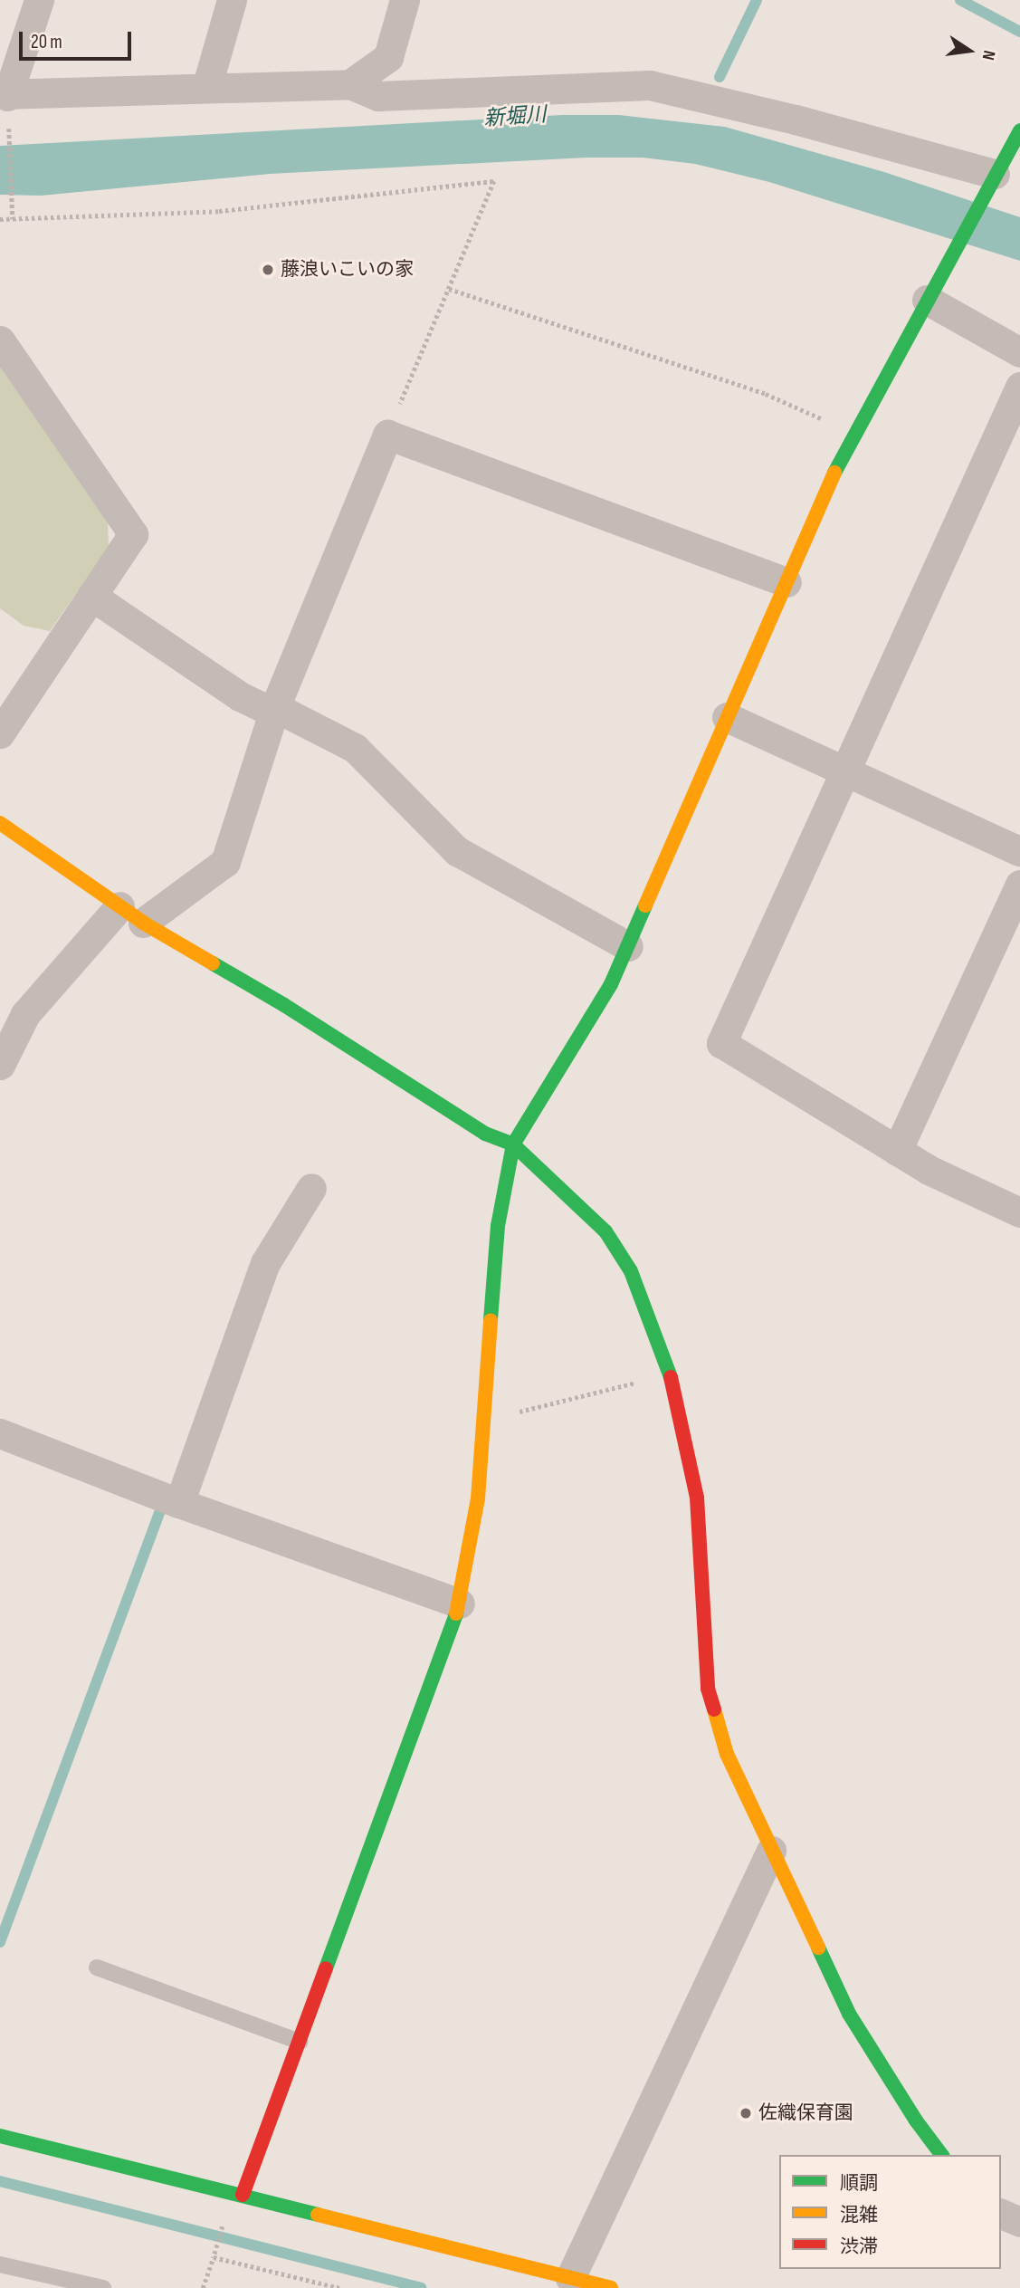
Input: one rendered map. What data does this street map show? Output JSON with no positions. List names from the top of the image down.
{
  "water": ["新堀川"],
  "places": ["藤浪いこいの家", "佐織保育園"],
  "legend": ["順調", "混雑", "渋滞"],
  "scale_bar": "20 m",
  "north": "right"
}
